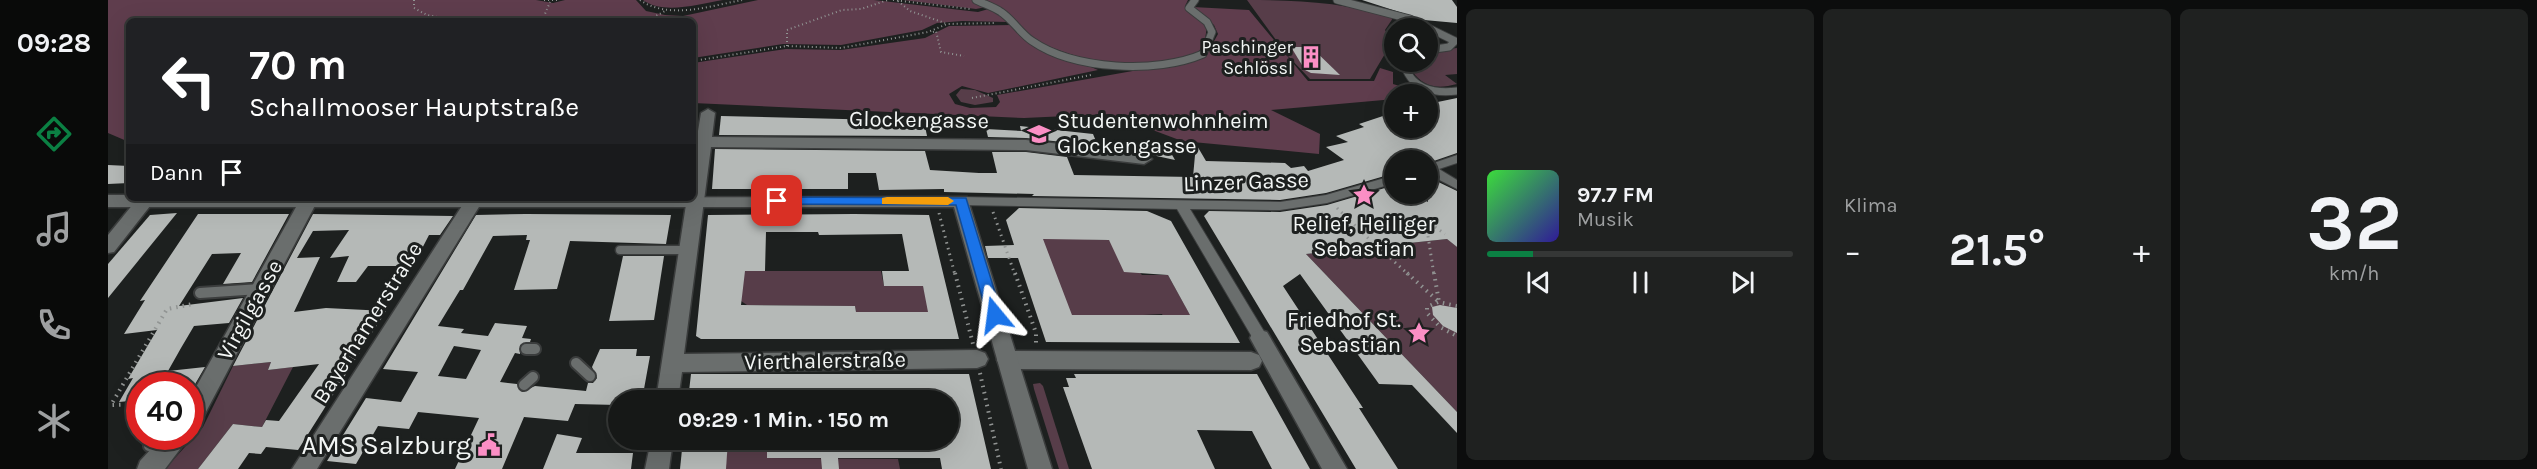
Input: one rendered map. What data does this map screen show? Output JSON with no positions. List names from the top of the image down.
{
  "streets": {
    "street": [
      "Glockengasse",
      "Linzer Gasse",
      "Virgilgasse",
      "Bayerhamerstraße",
      "Vierthalerstraße"
    ]
  },
  "places": {
    "building": ["Paschinger Schlössl"],
    "school or university": ["Studentenwohnheim Glockengasse"],
    "place": ["Relief, Heiliger Sebastian", "Friedhof St. Sebastian"],
    "public building": ["AMS Salzburg"]
  },
  "page": {
    "tabs": "09:28",
    "tile": [
      "Klima",
      ["32", "km/h"]
    ],
    "map_buttons": ["+", "−"],
    "turn": ["70 m", "Schallmooser Hauptstraße"],
    "then": "Dann",
    "song": ["97.7 FM", "Musik"],
    "heat": ["−", "21.5°", "+"],
    "limit": "40",
    "trip": "09:29 · 1 Min. · 150 m"
  }
}
